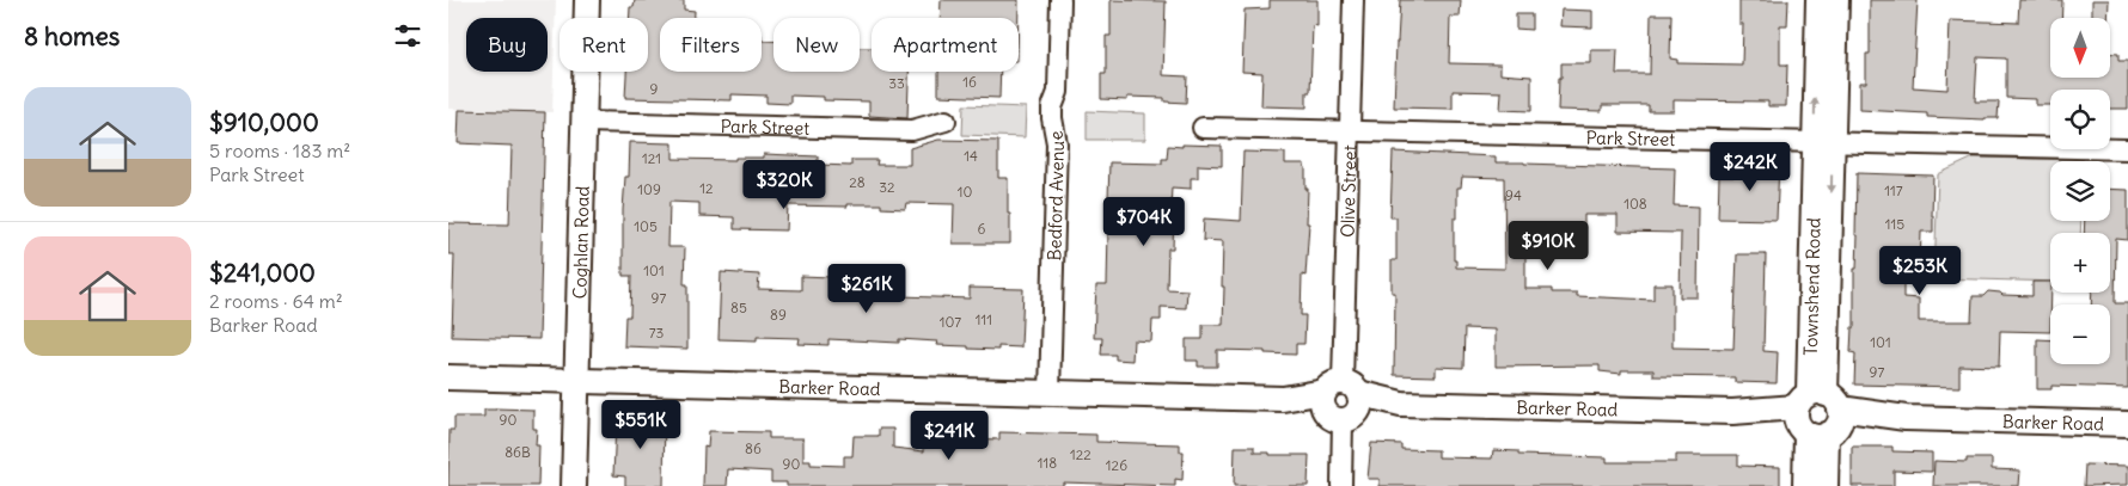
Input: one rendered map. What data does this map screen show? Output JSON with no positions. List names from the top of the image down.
{
  "streets": {
    "street": [
      "Park Street",
      "Olive Street",
      "Bedford Avenue",
      "Coghlan Road",
      "Townshend Road",
      "Barker Road"
    ]
  },
  "crossings": [
    ["Park Street", "Olive Street"],
    ["Park Street", "Coghlan Road"],
    ["Park Street", "Townshend Road"],
    ["Olive Street", "Barker Road"],
    ["Bedford Avenue", "Barker Road"],
    ["Coghlan Road", "Barker Road"],
    ["Townshend Road", "Barker Road"]
  ],
  "house_numbers": [
    "16",
    "33",
    "9",
    "14",
    "121",
    "28",
    "32",
    "12",
    "109",
    "117",
    "10",
    "94",
    "108",
    "115",
    "105",
    "6",
    "101",
    "97",
    "85",
    "89",
    "111",
    "107",
    "73",
    "101",
    "97",
    "90",
    "86",
    "86B",
    "122",
    "118",
    "90",
    "126"
  ],
  "north": "bottom",
  "page": {
    "heading": "8 homes",
    "map_buttons": ["+", "−"],
    "chip": [
      "Buy",
      "Rent",
      "Filters",
      "New",
      "Apartment"
    ],
    "list": [
      {
        "name": "$910,000",
        "note": "5 rooms · 183 m² · Park Street"
      },
      {
        "name": "$241,000",
        "note": "2 rooms · 64 m² · Barker Road"
      }
    ],
    "price": [
      "$242K",
      "$320K",
      "$704K",
      "$910K",
      "$253K",
      "$261K",
      "$551K",
      "$241K"
    ]
  }
}
